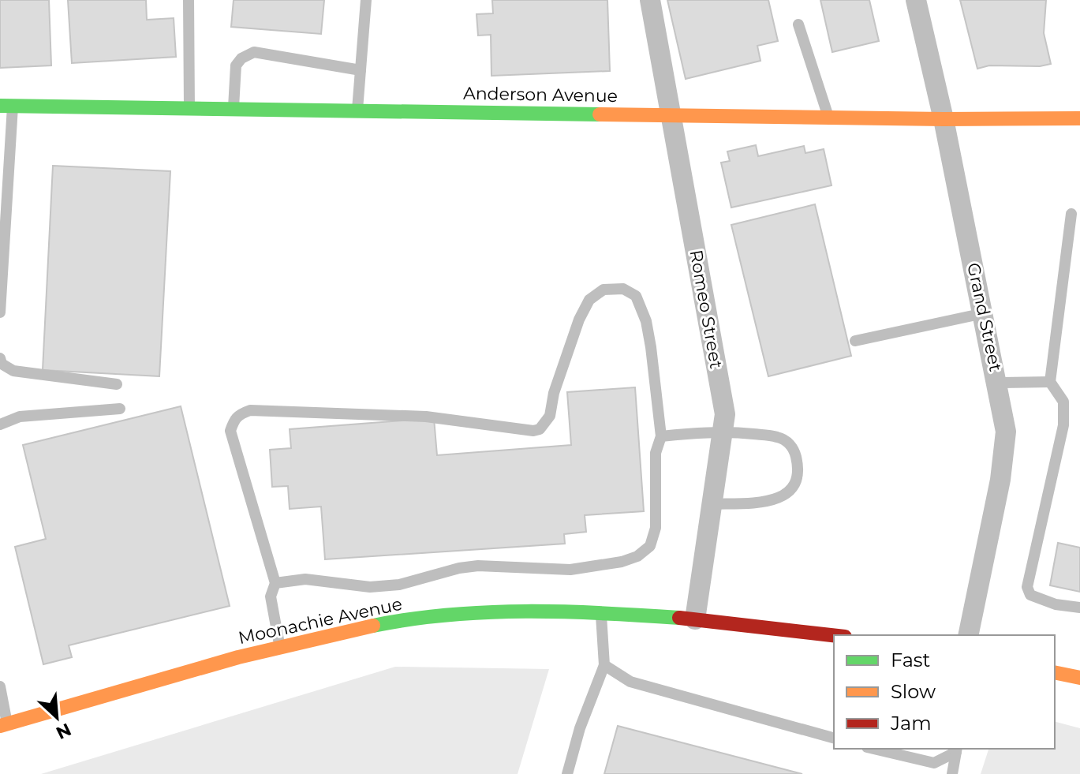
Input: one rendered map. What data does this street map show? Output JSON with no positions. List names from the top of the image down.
{
  "streets": {
    "street": [
      "Anderson Avenue",
      "Romeo Street",
      "Grand Street",
      "Moonachie Avenue"
    ]
  },
  "crossings": [
    ["Anderson Avenue", "Romeo Street"],
    ["Anderson Avenue", "Grand Street"],
    ["Romeo Street", "Moonachie Avenue"]
  ],
  "legend": ["Fast", "Slow", "Jam"],
  "north": "bottom right"
}
